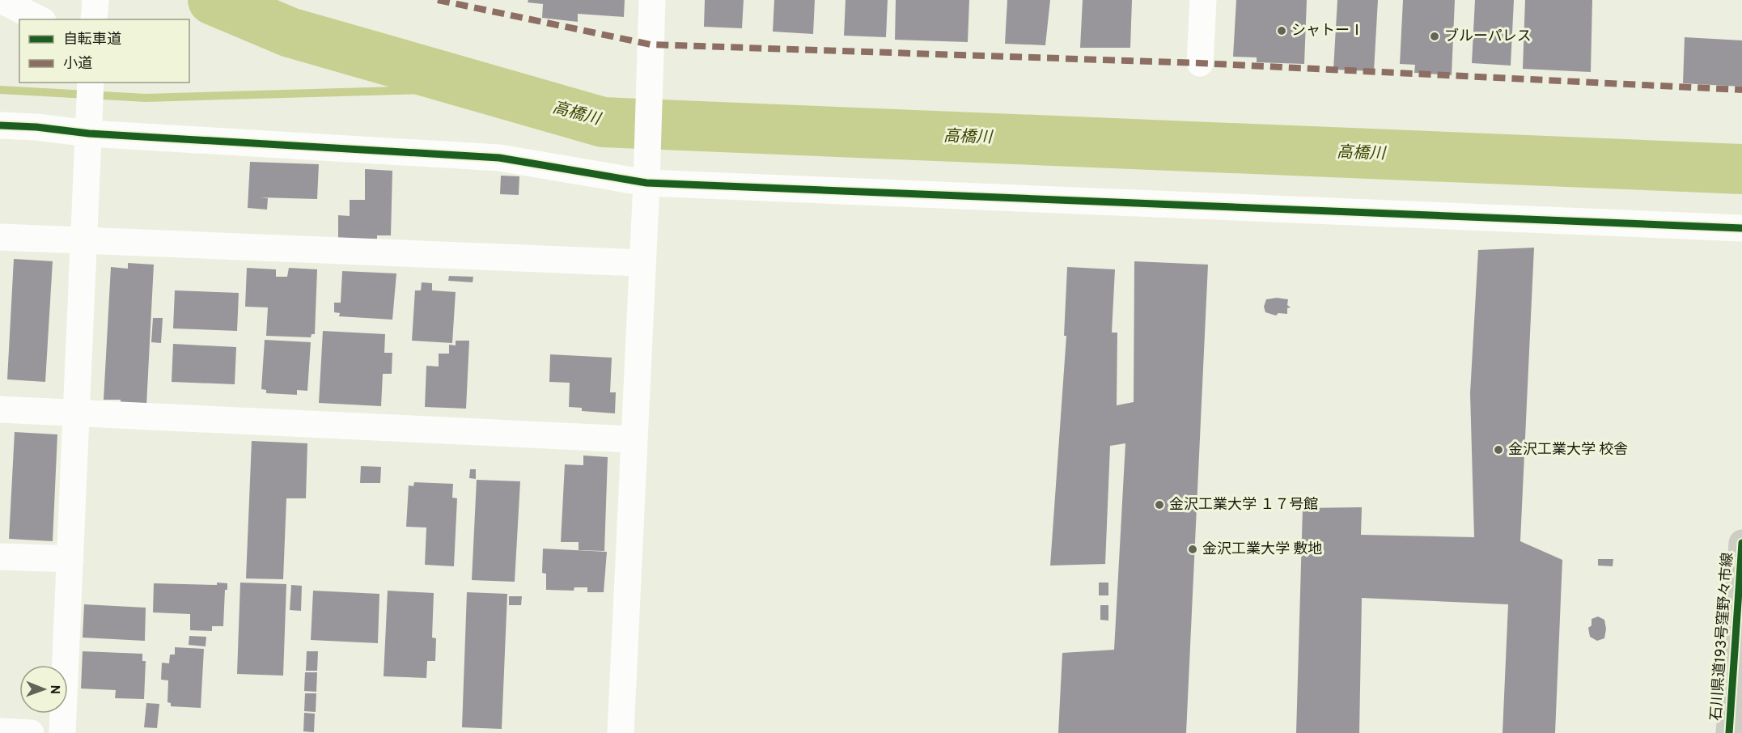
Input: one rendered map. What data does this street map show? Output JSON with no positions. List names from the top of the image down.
{
  "streets": {
    "main road": ["石川県道193号窪野々市線"]
  },
  "water": ["高橋川"],
  "places": [
    "シャトーⅠ",
    "ブルーパレス",
    "金沢工業大学 校舎",
    "金沢工業大学 １７号館",
    "金沢工業大学 敷地"
  ],
  "legend": ["自転車道", "小道"],
  "north": "right"
}
